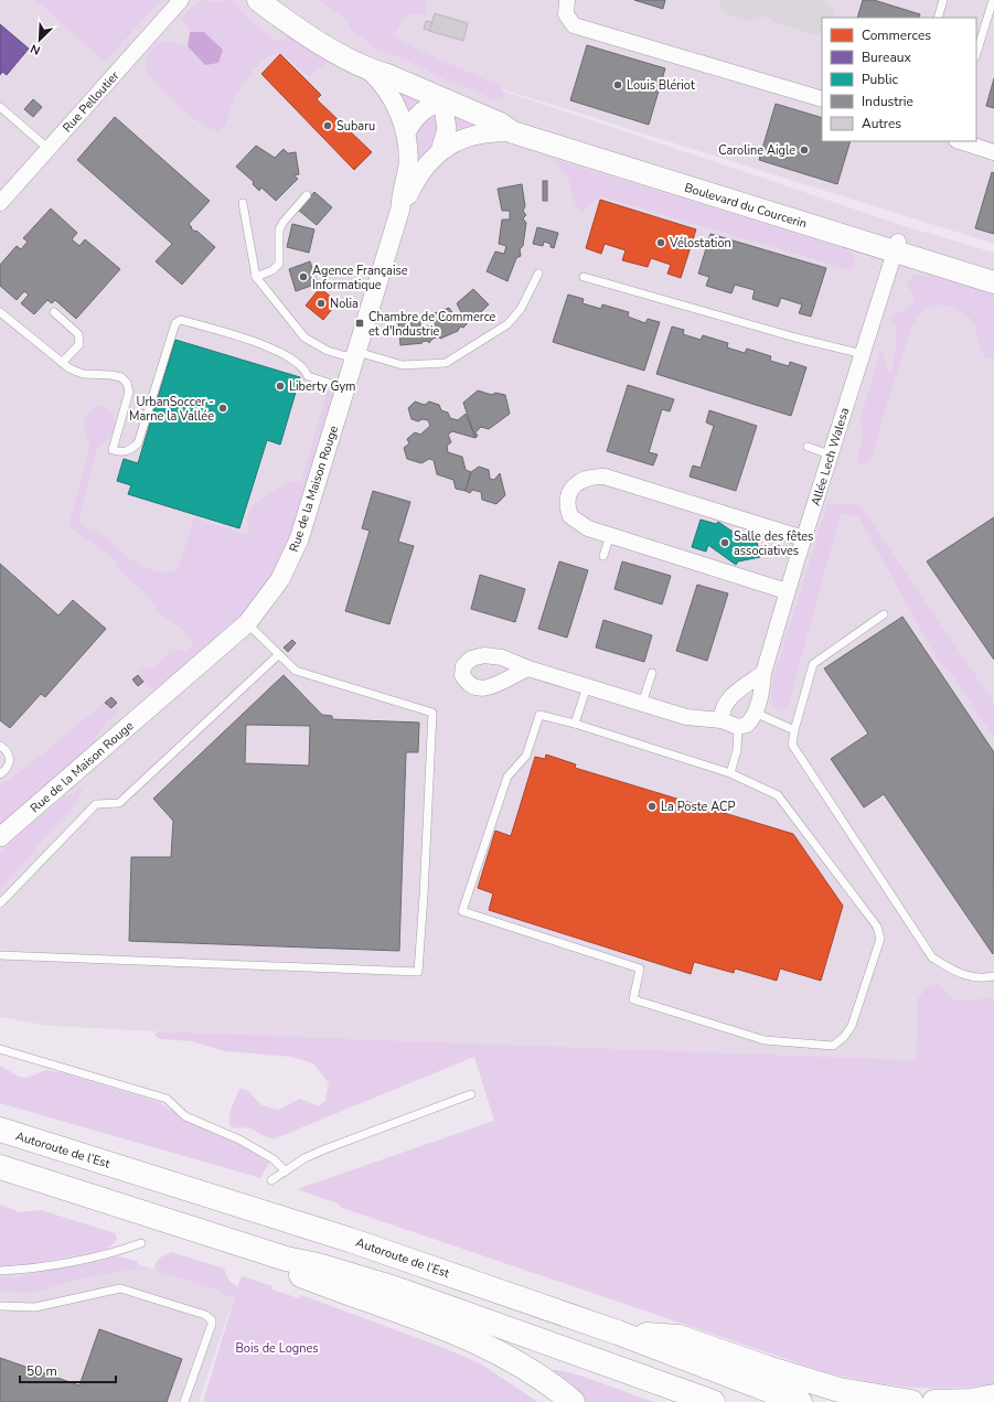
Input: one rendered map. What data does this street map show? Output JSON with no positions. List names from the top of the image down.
{
  "streets": {
    "highway": ["Autoroute de l’Est"],
    "main road": ["Boulevard du Courcerin"],
    "street": ["Rue Pelloutier", "Allée Lech Walesa", "Rue de la Maison Rouge"]
  },
  "crossings": [
    ["Boulevard du Courcerin", "Allée Lech Walesa"]
  ],
  "parks": ["Bois de Lognes"],
  "places": {
    "other": [
      "Louis Blériot",
      "Subaru",
      "Caroline Aigle",
      "Vélostation",
      "Agence Française Informatique",
      "Nolia",
      "Liberty Gym",
      "UrbanSoccer - Marne la Vallée",
      "Salle des fêtes associatives",
      "La Poste ACP"
    ],
    "transit": ["Chambre de Commerce et d'Industrie"]
  },
  "legend": [
    "Commerces",
    "Bureaux",
    "Public",
    "Industrie",
    "Autres"
  ],
  "scale_bar": "50 m",
  "north": "bottom left"
}
